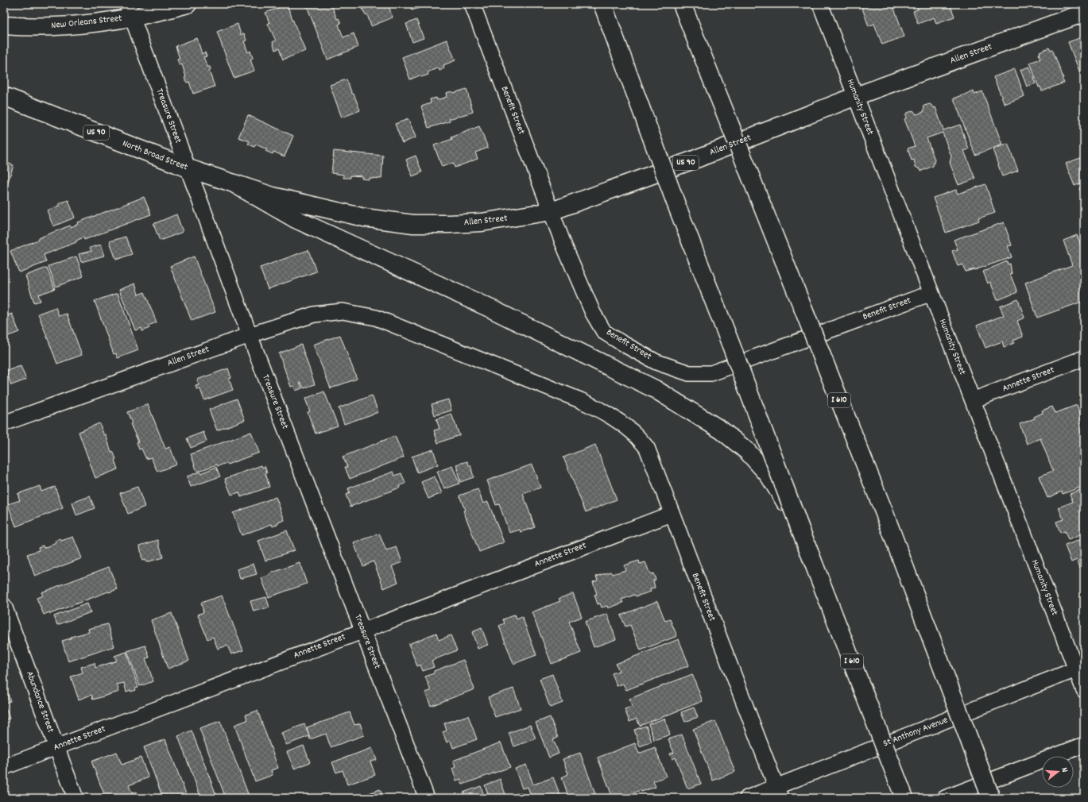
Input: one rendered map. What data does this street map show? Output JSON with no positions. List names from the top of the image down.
{
  "streets": {
    "main road": [
      "New Orleans Street",
      "Allen Street",
      "US 90",
      "North Broad Street",
      "I 610"
    ],
    "street": [
      "Humanity Street",
      "Benefit Street",
      "Treasure Street",
      "Annette Street",
      "Abundance Street",
      "St Anthony Avenue"
    ]
  },
  "crossings": [
    ["New Orleans Street", "Treasure Street"],
    ["Allen Street", "Humanity Street"],
    ["Allen Street", "Benefit Street"],
    ["Allen Street", "Treasure Street"],
    ["Allen Street", "North Broad Street"],
    ["Humanity Street", "Benefit Street"],
    ["Humanity Street", "Annette Street"],
    ["Humanity Street", "St Anthony Avenue"],
    ["Benefit Street", "Annette Street"],
    ["Benefit Street", "St Anthony Avenue"],
    ["Treasure Street", "North Broad Street"],
    ["Treasure Street", "Annette Street"],
    ["Annette Street", "Abundance Street"]
  ],
  "north": "right"
}
